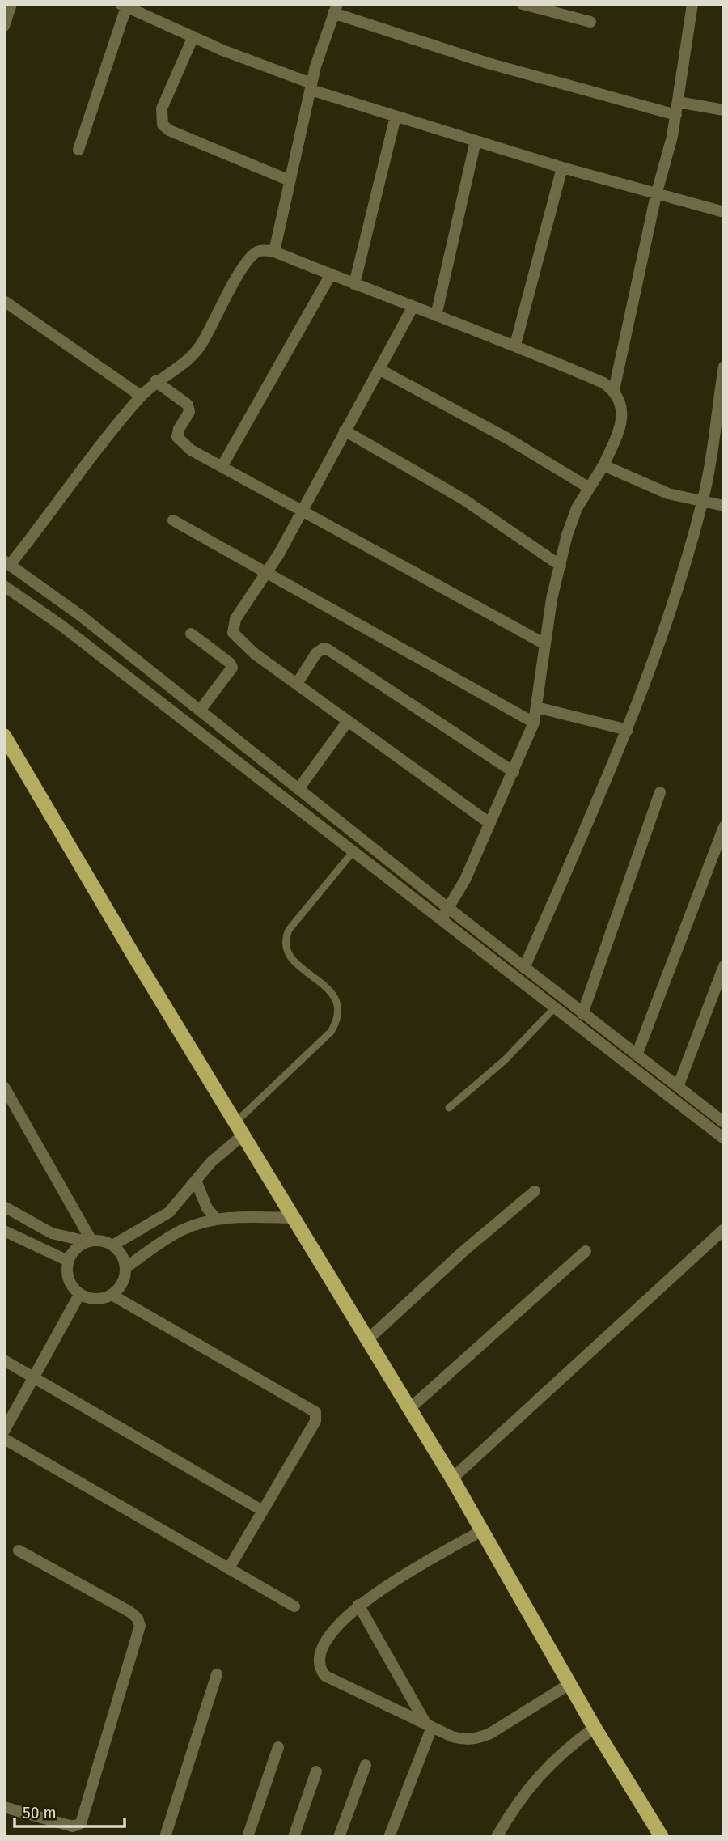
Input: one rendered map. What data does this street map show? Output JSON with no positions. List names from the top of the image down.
{
  "scale_bar": "50 m"
}
